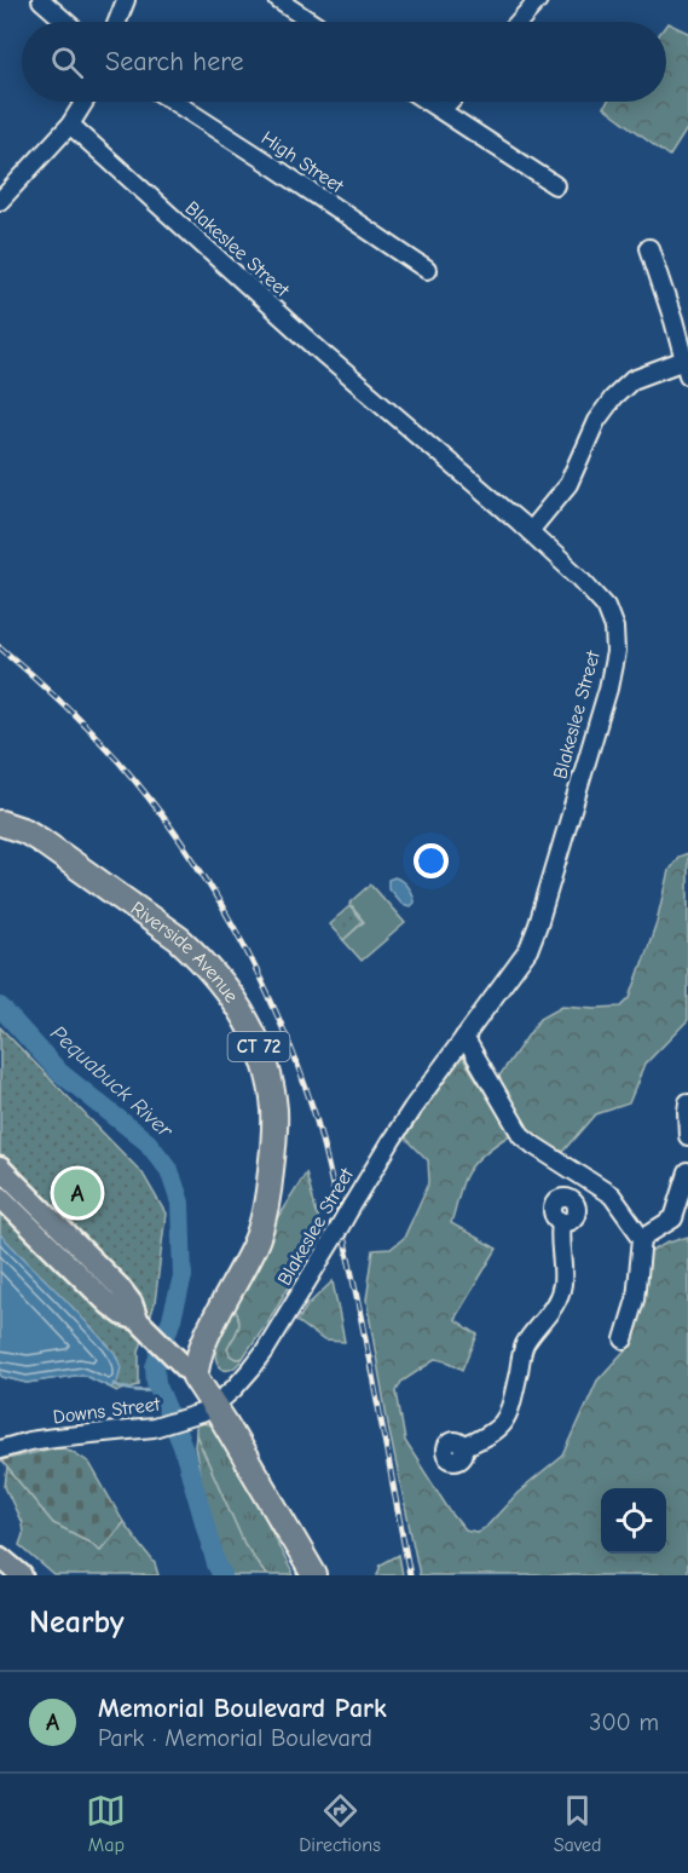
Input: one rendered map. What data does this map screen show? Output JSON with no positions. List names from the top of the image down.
{
  "streets": {
    "highway": ["Riverside Avenue", "CT 72"],
    "street": ["High Street", "Blakeslee Street", "Downs Street"]
  },
  "crossings": [
    ["Blakeslee Street", "Downs Street"]
  ],
  "water": ["Pequabuck River"],
  "page": {
    "search": "Search here",
    "pins": "A",
    "heading": "Nearby",
    "list": [
      {
        "mark": "A",
        "name": "Memorial Boulevard Park",
        "note": "Park · Memorial Boulevard",
        "value": "300 m"
      }
    ],
    "nav": ["Map", "Directions", "Saved"]
  }
}
